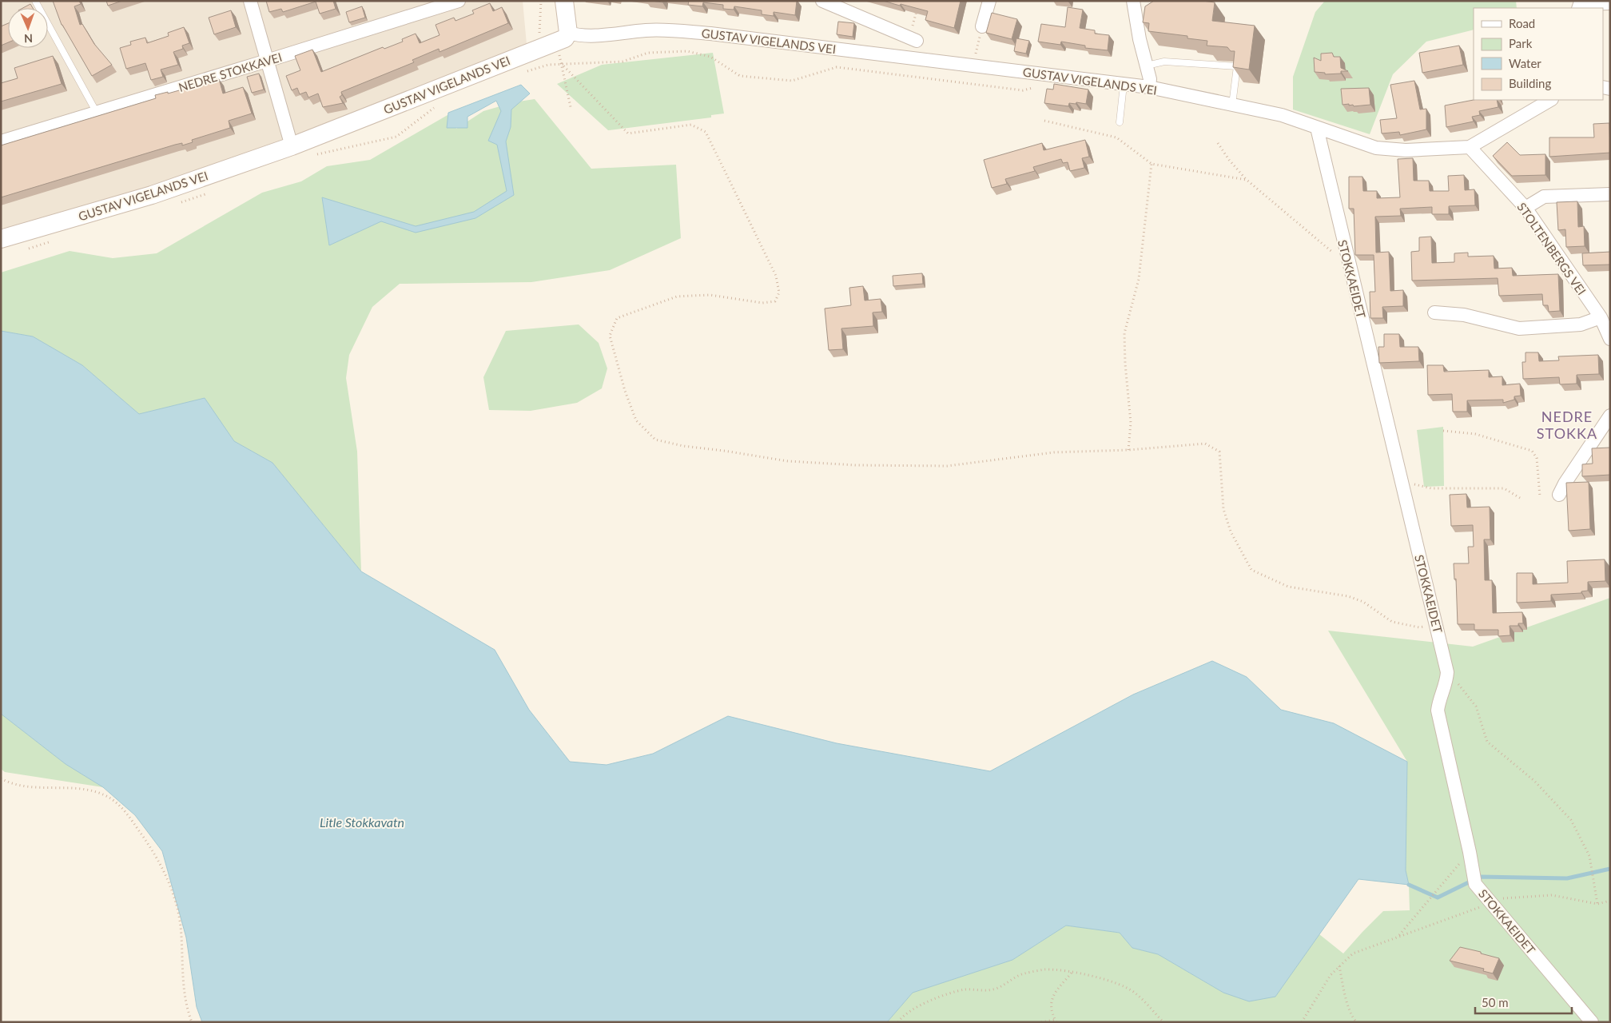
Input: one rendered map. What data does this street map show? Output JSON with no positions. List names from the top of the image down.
{
  "streets": {
    "main road": ["GUSTAV VIGELANDS VEI"],
    "street": ["NEDRE STOKKAVEI", "STOLTENBERGS VEI", "STOKKAEIDET"]
  },
  "crossings": [
    ["GUSTAV VIGELANDS VEI", "STOLTENBERGS VEI"],
    ["GUSTAV VIGELANDS VEI", "STOKKAEIDET"]
  ],
  "districts": ["NEDRE STOKKA"],
  "water": ["Litle Stokkavatn"],
  "legend": [
    "Road",
    "Park",
    "Water",
    "Building"
  ],
  "scale_bar": "50 m",
  "north": "bottom"
}
